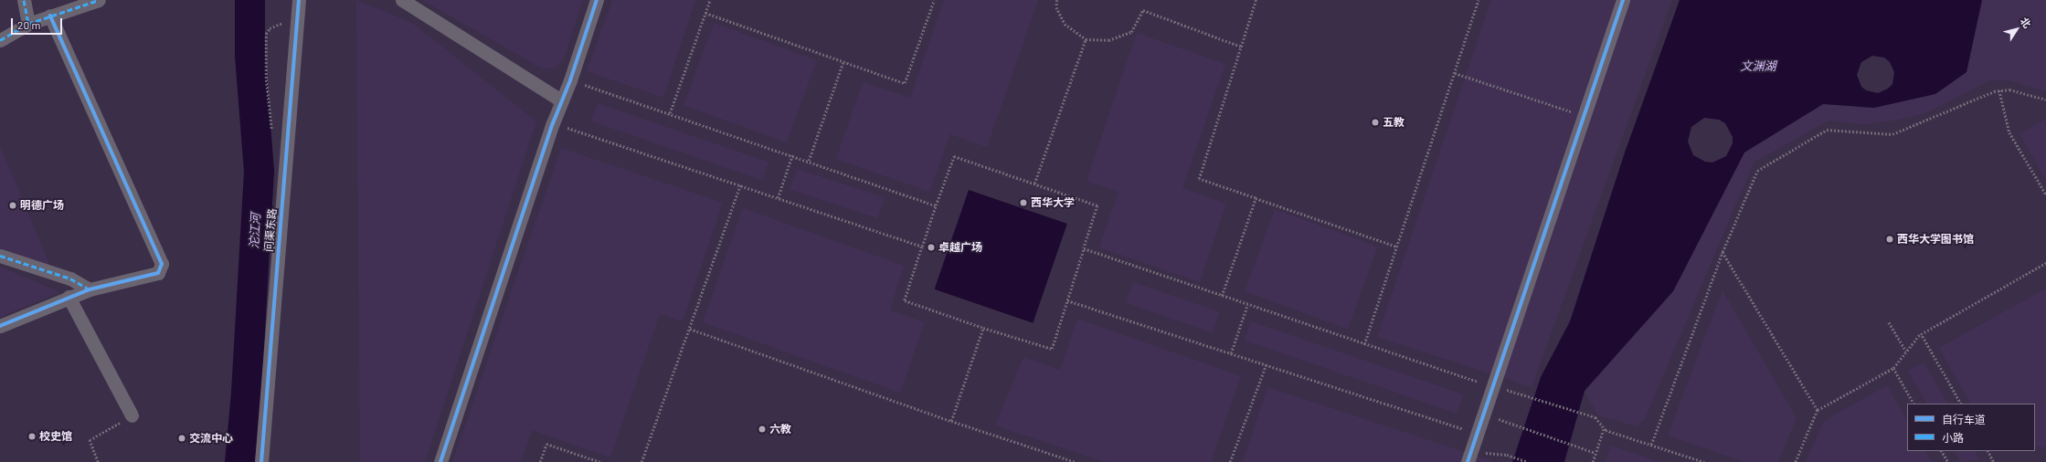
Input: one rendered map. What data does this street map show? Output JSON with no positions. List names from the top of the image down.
{
  "streets": {
    "street": ["问渠东路"]
  },
  "water": ["文渊湖", "沱江河"],
  "places": [
    "五教",
    "西华大学",
    "明德广场",
    "西华大学图书馆",
    "卓越广场",
    "六教",
    "校史馆",
    "交流中心"
  ],
  "legend": ["自行车道", "小路"],
  "scale_bar": "20 m",
  "north": "top right"
}
